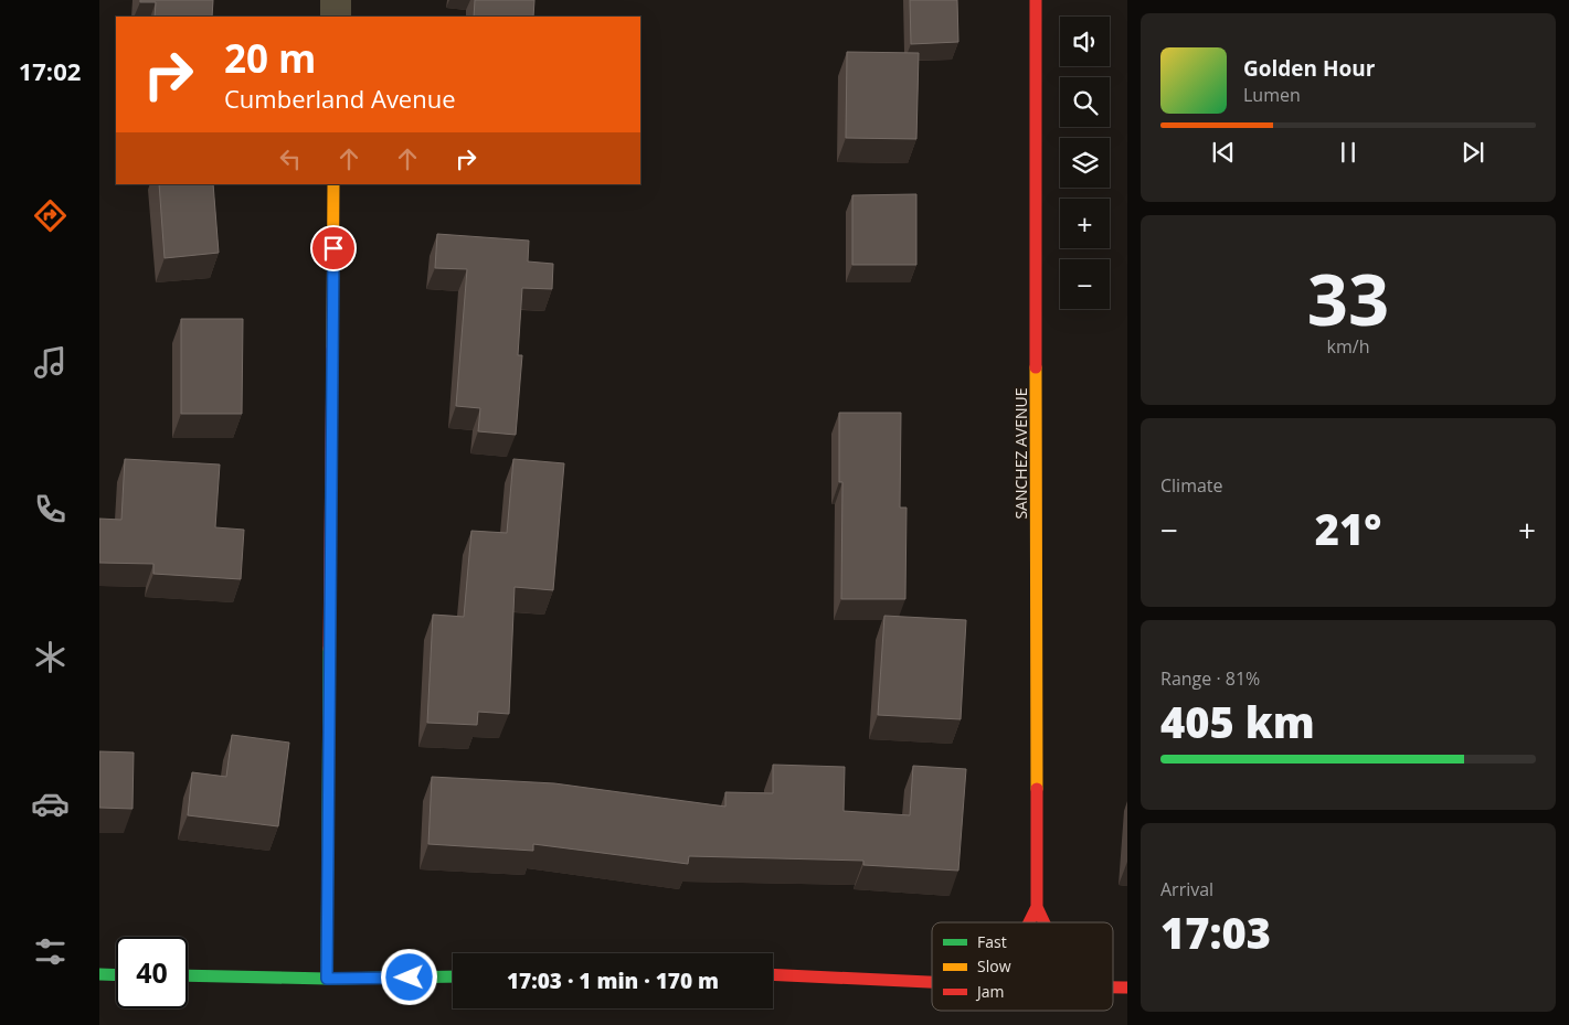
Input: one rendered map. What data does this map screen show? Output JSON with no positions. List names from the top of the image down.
{
  "streets": {
    "street": ["SANCHEZ AVENUE"]
  },
  "legend": ["Fast", "Slow", "Jam"],
  "page": {
    "tabs": "17:02",
    "map_buttons": ["+", "−"],
    "turn": ["20 m", "Cumberland Avenue"],
    "song": ["Golden Hour", "Lumen"],
    "tile": [
      ["33", "km/h"],
      "Climate",
      ["Range · 81%", "405 km"],
      ["Arrival", "17:03"]
    ],
    "heat": ["−", "21°", "+"],
    "limit": "40",
    "trip": "17:03 · 1 min · 170 m"
  }
}
